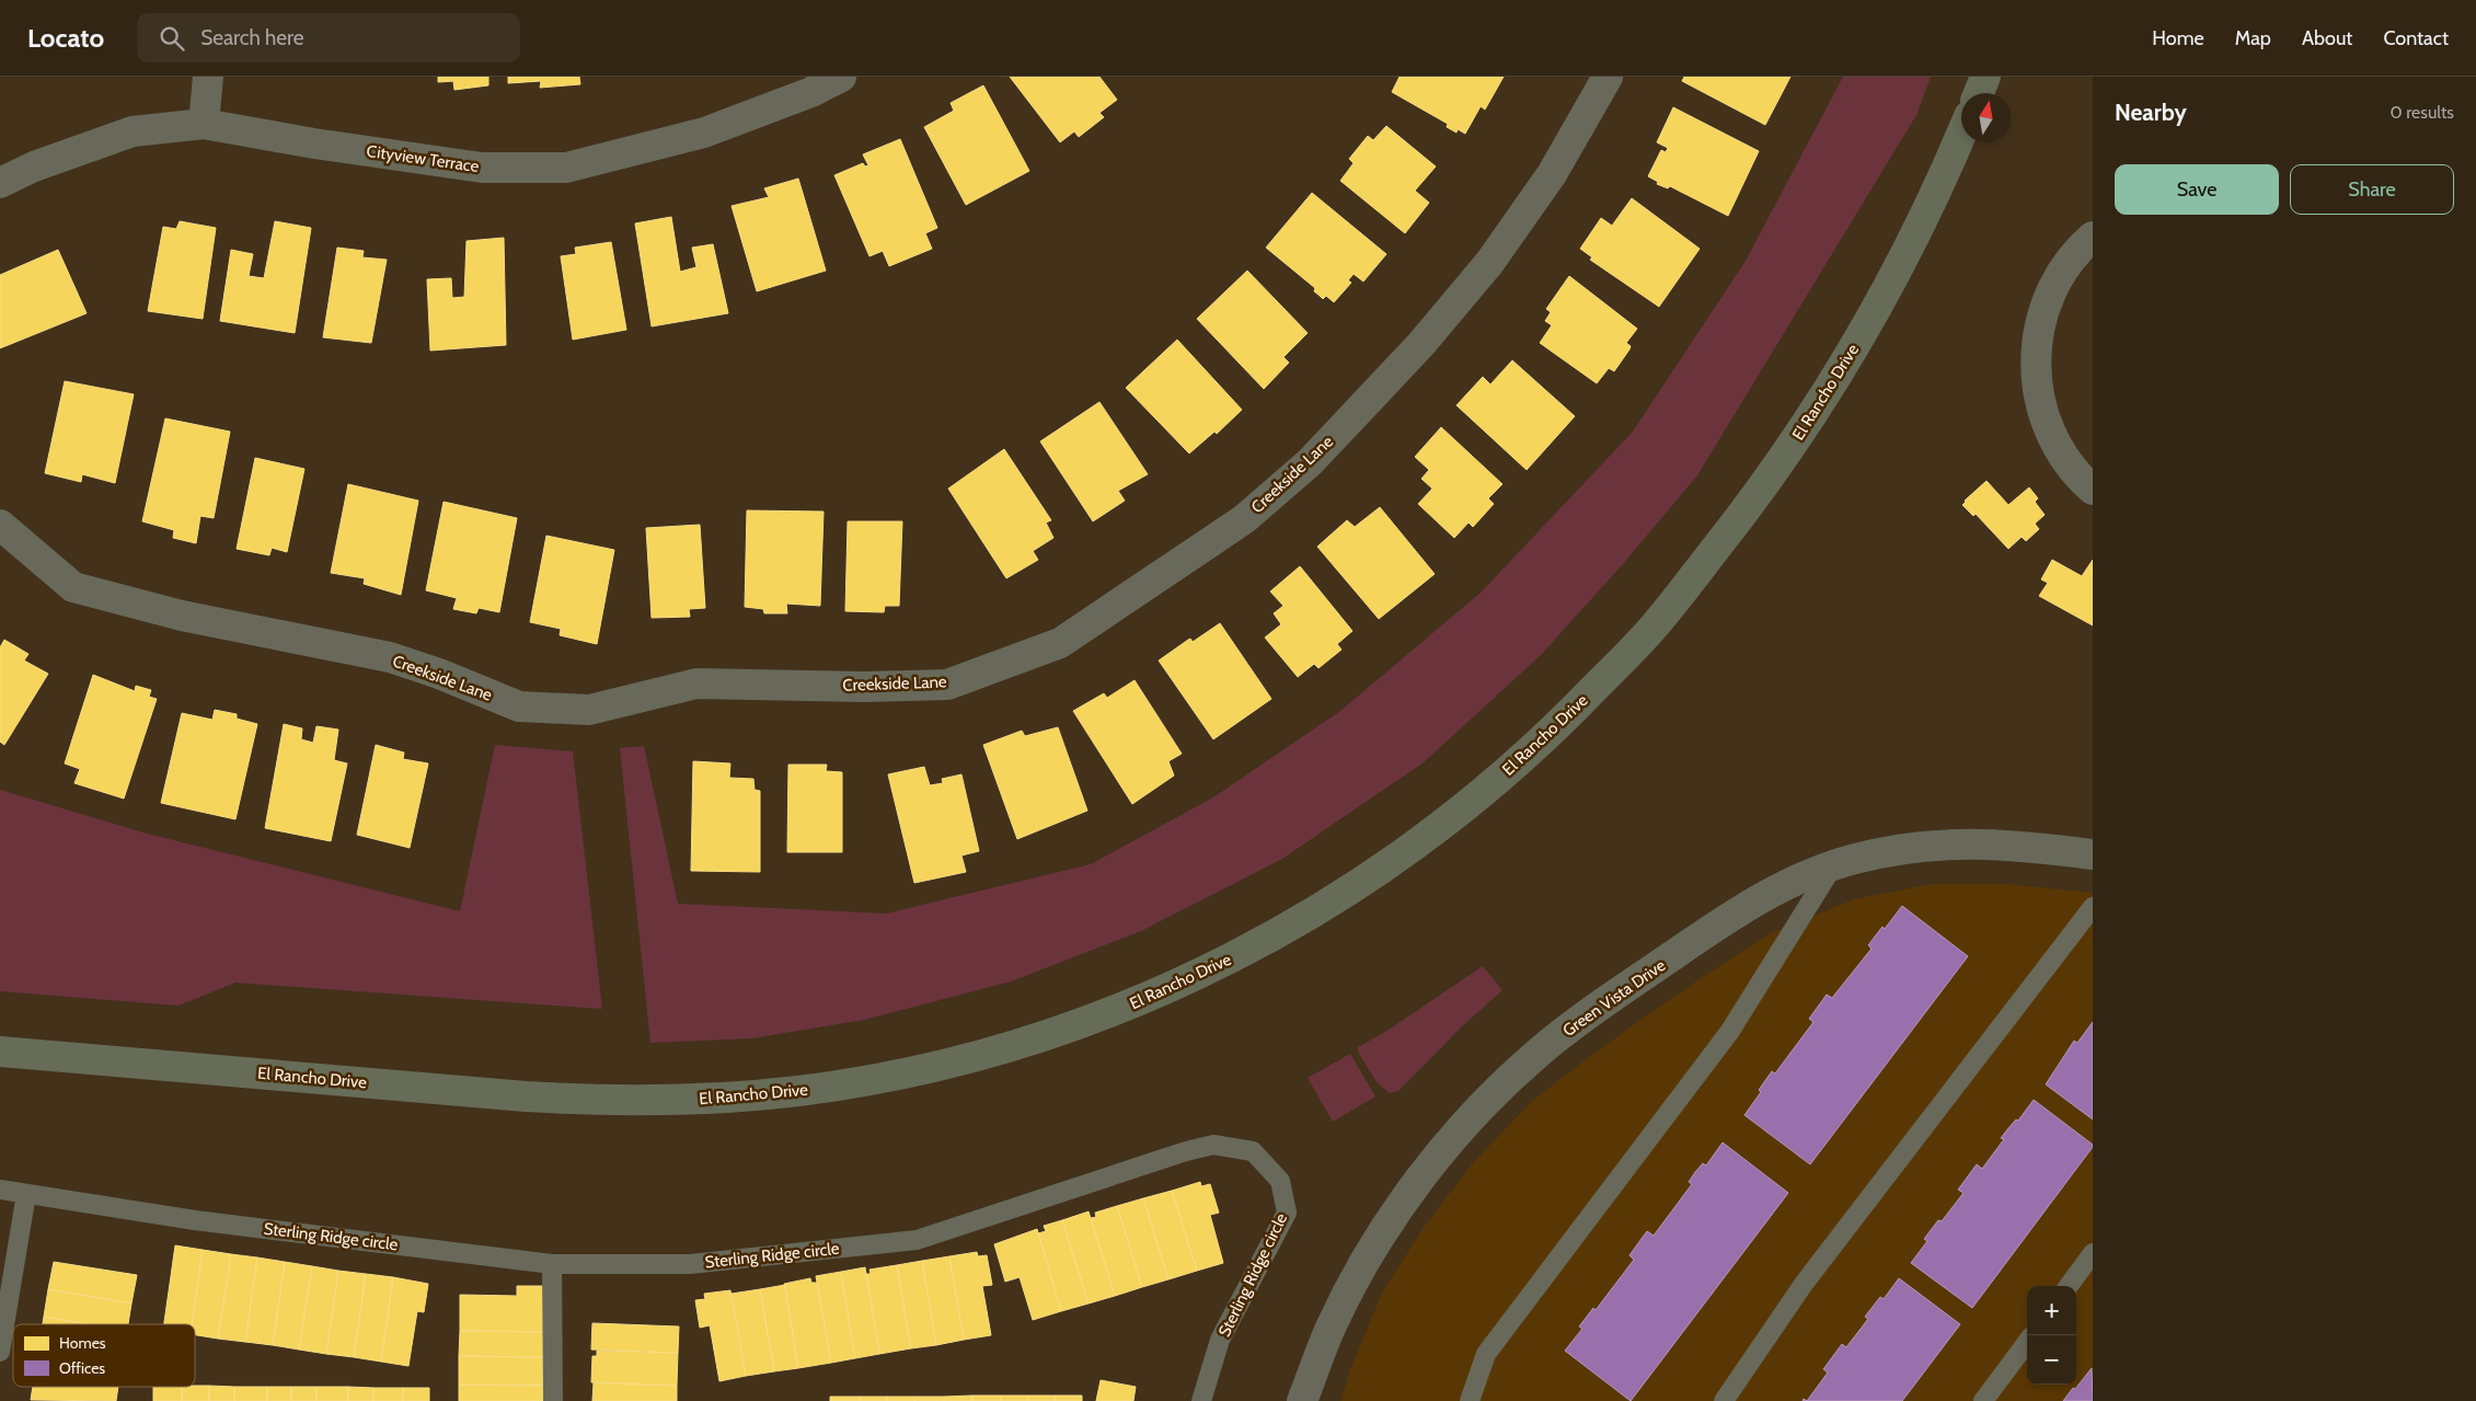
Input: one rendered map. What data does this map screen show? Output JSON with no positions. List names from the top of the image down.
{
  "streets": {
    "main road": ["El Rancho Drive"],
    "street": ["Cityview Terrace", "Creekside Lane", "Green Vista Drive"],
    "lane": ["Sterling Ridge circle"]
  },
  "legend": ["Homes", "Offices"],
  "north": "top",
  "page": {
    "header": "Locato",
    "search": "Search here",
    "nav": [
      "Home",
      "Map",
      "About",
      "Contact"
    ],
    "heading": ["Nearby", "0 results"],
    "buttons": ["Save", "Share"],
    "map_buttons": ["+", "−"]
  }
}
